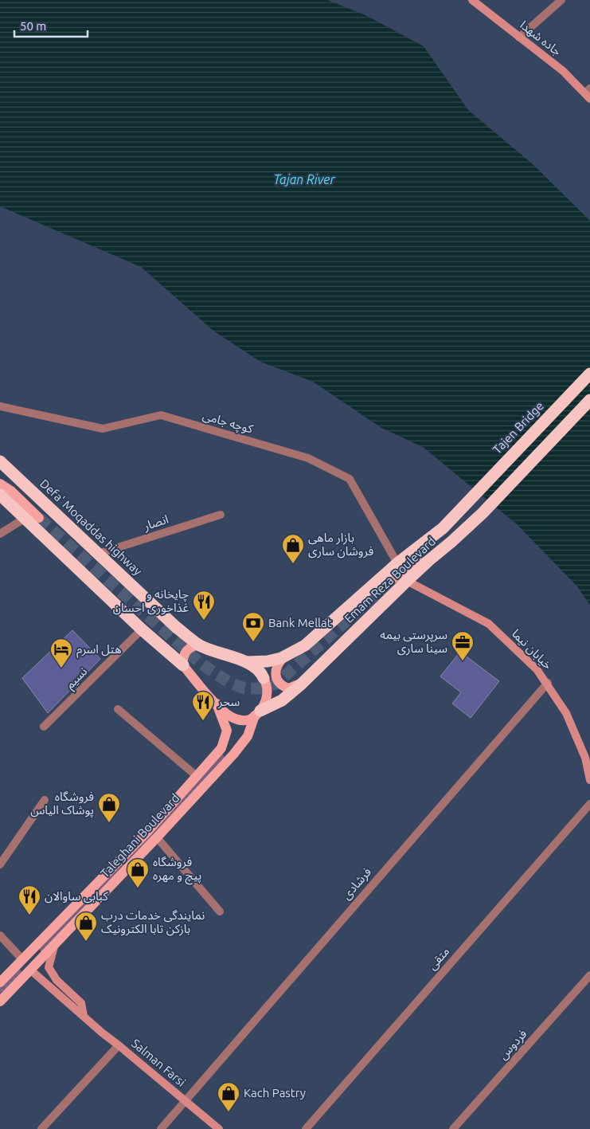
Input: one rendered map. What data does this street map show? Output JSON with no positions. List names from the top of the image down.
{
  "streets": {
    "highway": ["Tajen Bridge", "Defa' Moqaddas highway", "Emam Reza Boulevard"],
    "main road": ["Taleghani Boulevard"],
    "street": [
      "جاده شهدا",
      "کوچه جامی",
      "انصار",
      "خیابان نیما",
      "نسیم",
      "فرشادی",
      "متقی",
      "فردوس",
      "Salman Farsi"
    ]
  },
  "crossings": [
    ["کوچه جامی", "Emam Reza Boulevard"],
    ["Tajen Bridge", "Emam Reza Boulevard"],
    ["انصار", "Defa' Moqaddas highway"],
    ["Defa' Moqaddas highway", "Emam Reza Boulevard"],
    ["Emam Reza Boulevard", "خیابان نیما"],
    ["Emam Reza Boulevard", "Taleghani Boulevard"],
    ["خیابان نیما", "فرشادی"],
    ["Taleghani Boulevard", "Salman Farsi"],
    ["فرشادی", "Salman Farsi"]
  ],
  "water": ["Tajan River"],
  "places": {
    "shop": [
      "بازار ماهی فروشان ساری",
      "فروشگاه پوشاک الیاس",
      "فروشگاه پیچ و مهره",
      "نمایندگی خدمات درب بازکن تابا الکترونیک",
      "Kach Pastry"
    ],
    "restaurant": ["چایخانه و غذاخوری احسان", "سحر", "کبابی ساوالان"],
    "bank": ["Bank Mellat"],
    "office": ["سرپرستی بیمه سینا ساری"],
    "hotel": ["هتل اسرم"]
  },
  "scale_bar": "50 m"
}
